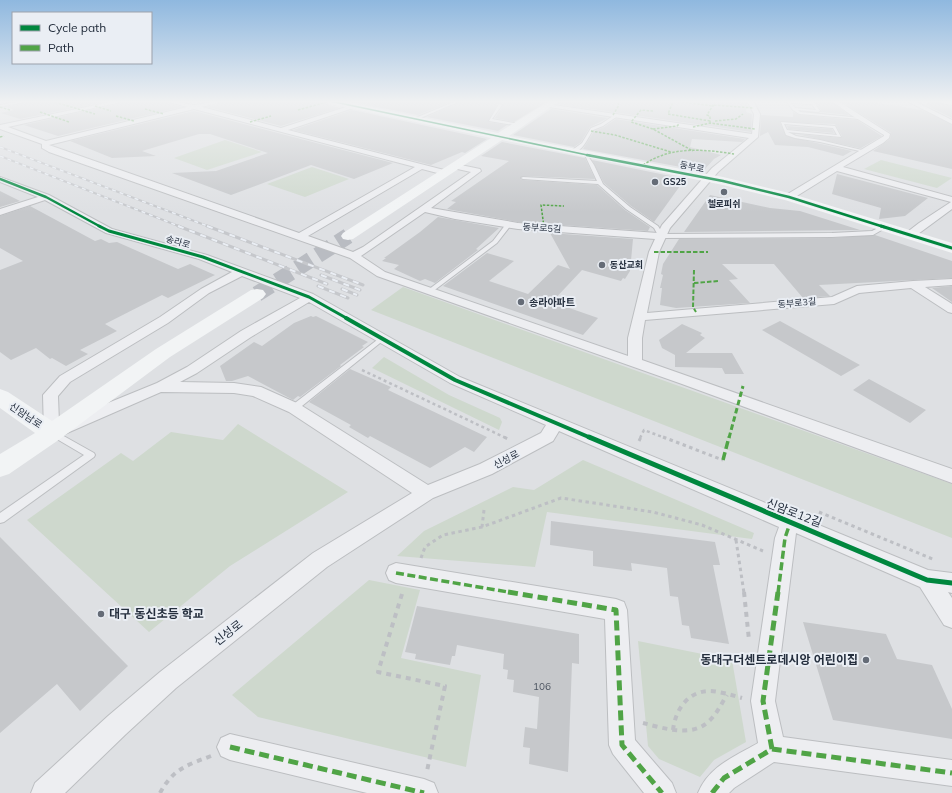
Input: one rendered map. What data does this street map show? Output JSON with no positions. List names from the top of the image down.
{
  "streets": {
    "main road": ["동부로", "신암남로"],
    "street": [
      "동부로5길",
      "송라로",
      "동부로3길",
      "신성로",
      "신암로12길"
    ]
  },
  "crossings": [
    ["송라로", "신암로12길"],
    ["신성로", "신암로12길"]
  ],
  "places": [
    "GS25",
    "헬로피쉬",
    "동산교회",
    "송라아파트",
    "대구 동신초등 학교",
    "동대구더센트로데시앙 어린이집"
  ],
  "house_numbers": ["106"],
  "legend": ["Cycle path", "Path"]
}
